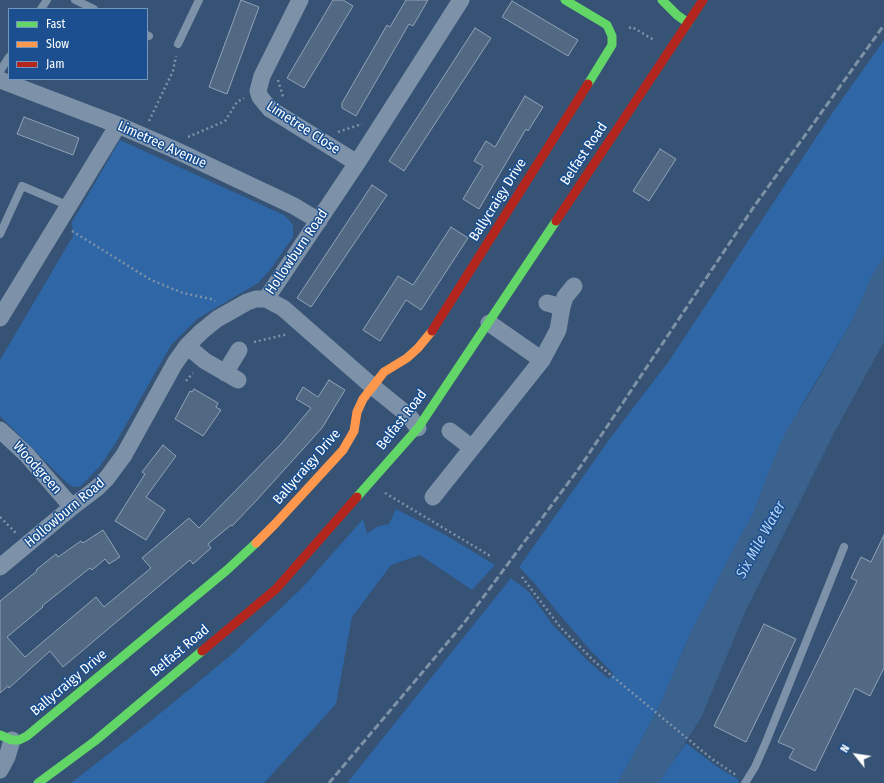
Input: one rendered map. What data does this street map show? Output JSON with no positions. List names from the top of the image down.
{
  "streets": {
    "main road": ["Belfast Road", "Ballycraigy Drive"],
    "street": [
      "Limetree Close",
      "Limetree Avenue",
      "Hollowburn Road",
      "Woodgreen"
    ]
  },
  "crossings": [
    ["Limetree Close", "Hollowburn Road"],
    ["Limetree Avenue", "Hollowburn Road"],
    ["Hollowburn Road", "Woodgreen"]
  ],
  "water": ["Six Mile Water"],
  "legend": ["Fast", "Slow", "Jam"],
  "north": "top left"
}
